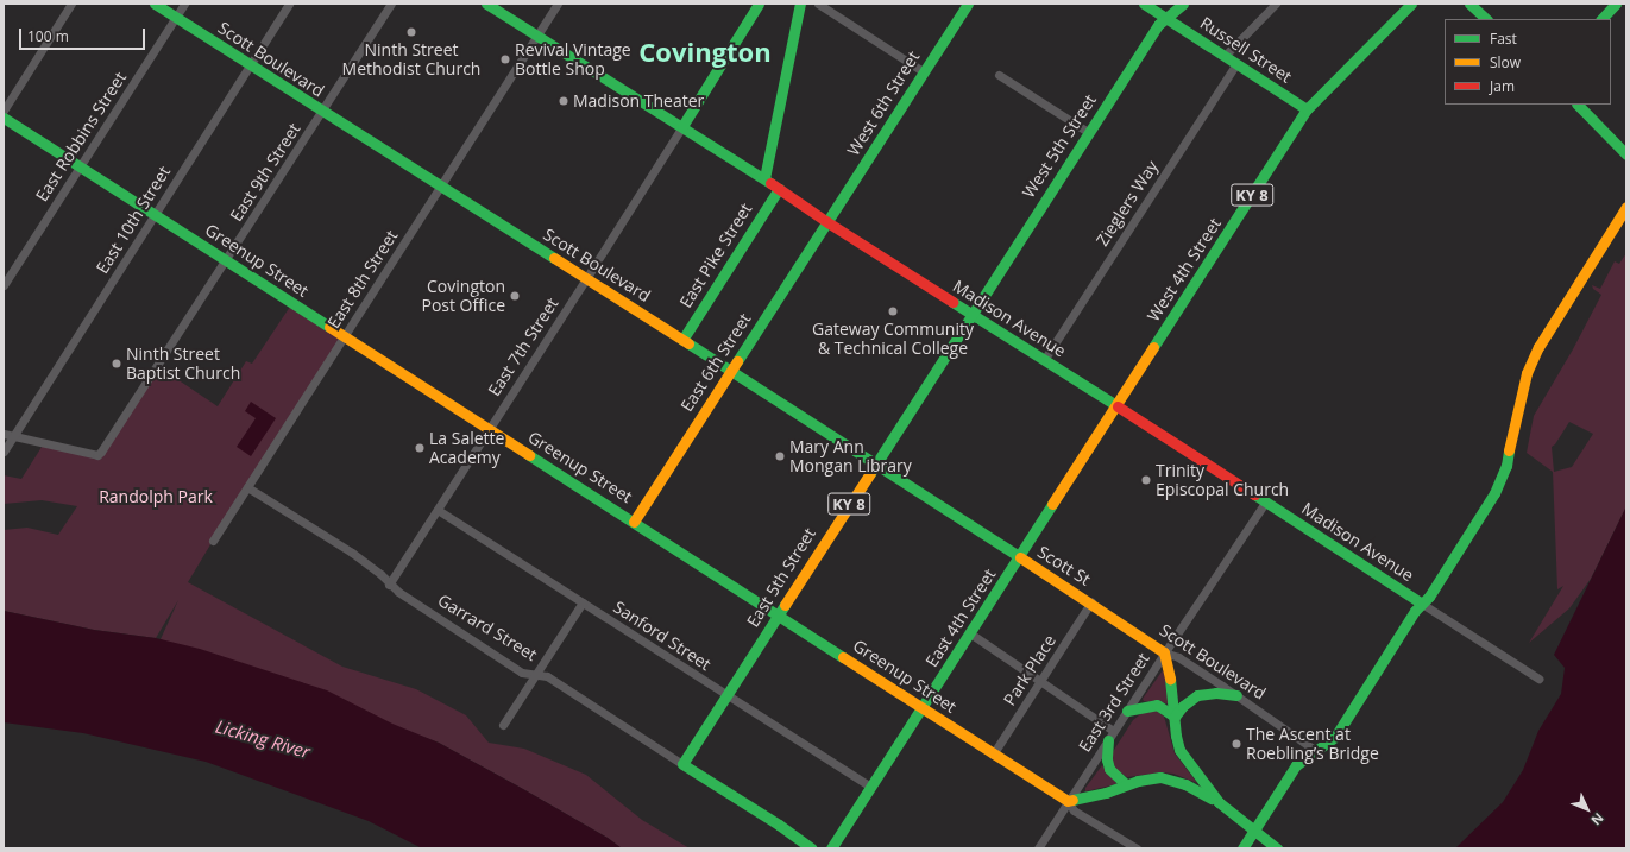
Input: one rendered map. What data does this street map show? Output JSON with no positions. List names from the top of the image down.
{
  "streets": {
    "main road": [
      "Russell Street",
      "Scott Boulevard",
      "West 6th Street",
      "West 5th Street",
      "KY 8",
      "East Pike Street",
      "Greenup Street",
      "West 4th Street",
      "Madison Avenue",
      "East 6th Street",
      "Scott St",
      "East 5th Street",
      "East 4th Street",
      "Garrard Street"
    ],
    "street": [
      "East Robbins Street",
      "East 9th Street",
      "Zieglers Way",
      "East 10th Street",
      "East 8th Street",
      "East 7th Street",
      "Sanford Street",
      "Park Place",
      "East 3rd Street"
    ]
  },
  "crossings": [
    ["Russell Street", "West 5th Street"],
    ["Russell Street", "Zieglers Way"],
    ["Russell Street", "West 4th Street"],
    ["Scott Boulevard", "East Robbins Street"],
    ["Scott Boulevard", "East 9th Street"],
    ["Scott Boulevard", "East 10th Street"],
    ["Scott Boulevard", "East Pike Street"],
    ["Scott Boulevard", "East 8th Street"],
    ["Scott Boulevard", "East 7th Street"],
    ["Scott Boulevard", "East 6th Street"],
    ["Scott Boulevard", "Scott St"],
    ["Scott Boulevard", "East 5th Street"],
    ["Scott Boulevard", "East 4th Street"],
    ["Scott Boulevard", "Park Place"],
    ["Scott Boulevard", "East 3rd Street"],
    ["West 6th Street", "Madison Avenue"],
    ["West 6th Street", "East 6th Street"],
    ["East Robbins Street", "Greenup Street"],
    ["West 5th Street", "Madison Avenue"],
    ["West 5th Street", "East 5th Street"],
    ["East 9th Street", "East 10th Street"],
    ["East 9th Street", "Greenup Street"],
    ["Zieglers Way", "Madison Avenue"],
    ["East 10th Street", "Greenup Street"],
    ["East Pike Street", "Madison Avenue"],
    ["Greenup Street", "East 8th Street"],
    ["Greenup Street", "East 7th Street"],
    ["Greenup Street", "East 6th Street"],
    ["Greenup Street", "East 5th Street"],
    ["Greenup Street", "East 4th Street"],
    ["Greenup Street", "Park Place"],
    ["Greenup Street", "East 3rd Street"],
    ["West 4th Street", "Madison Avenue"],
    ["West 4th Street", "East 4th Street"],
    ["East 8th Street", "Madison Avenue"],
    ["East 8th Street", "Garrard Street"],
    ["Madison Avenue", "East 7th Street"],
    ["Madison Avenue", "East 6th Street"],
    ["Madison Avenue", "East 5th Street"],
    ["Madison Avenue", "East 4th Street"],
    ["Madison Avenue", "East 3rd Street"],
    ["East 7th Street", "Garrard Street"],
    ["East 7th Street", "Sanford Street"],
    ["Scott St", "East 4th Street"],
    ["Scott St", "Park Place"],
    ["East 5th Street", "Garrard Street"],
    ["East 5th Street", "Sanford Street"],
    ["East 4th Street", "Sanford Street"]
  ],
  "districts": ["Covington"],
  "water": ["Licking River"],
  "parks": ["Randolph Park"],
  "places": [
    "Ninth Street Methodist Church",
    "Revival Vintage Bottle Shop",
    "Madison Theater",
    "Covington Post Office",
    "Gateway Community & Technical College",
    "Ninth Street Baptist Church",
    "La Salette Academy",
    "Mary Ann Mongan Library",
    "Trinity Episcopal Church",
    "The Ascent at Roebling’s Bridge"
  ],
  "legend": ["Fast", "Slow", "Jam"],
  "scale_bar": "100 m",
  "north": "bottom right"
}
